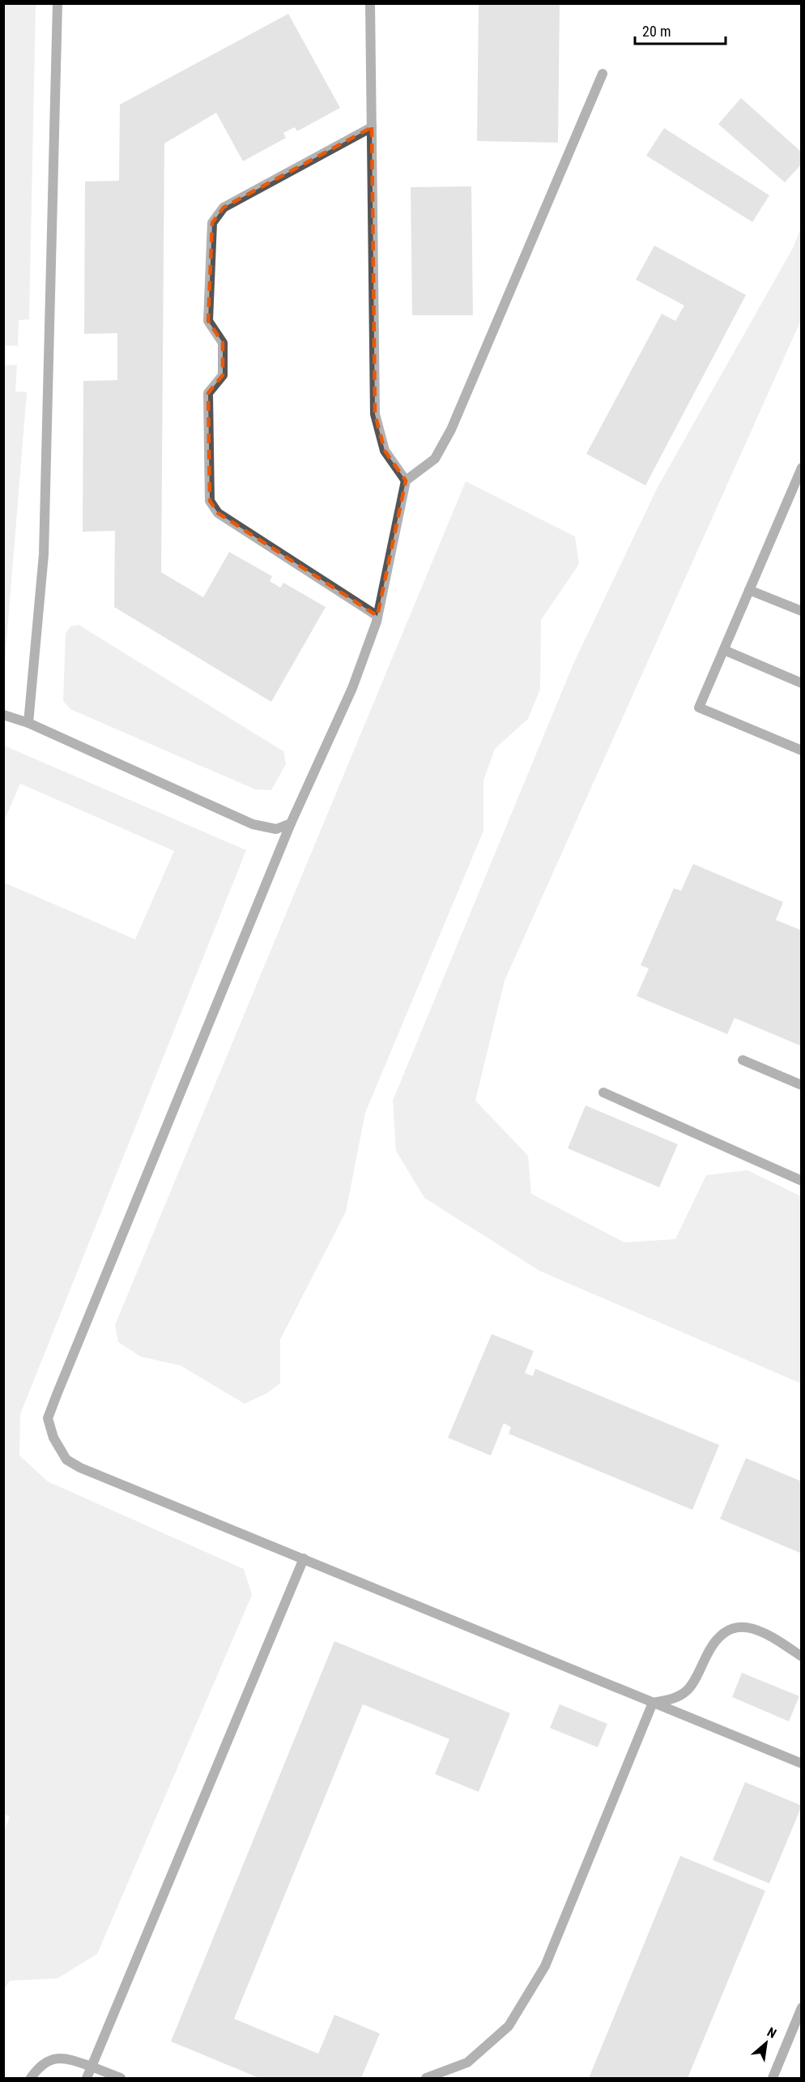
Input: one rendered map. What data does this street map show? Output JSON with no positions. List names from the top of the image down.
{
  "scale_bar": "20 m",
  "north": "top right"
}
